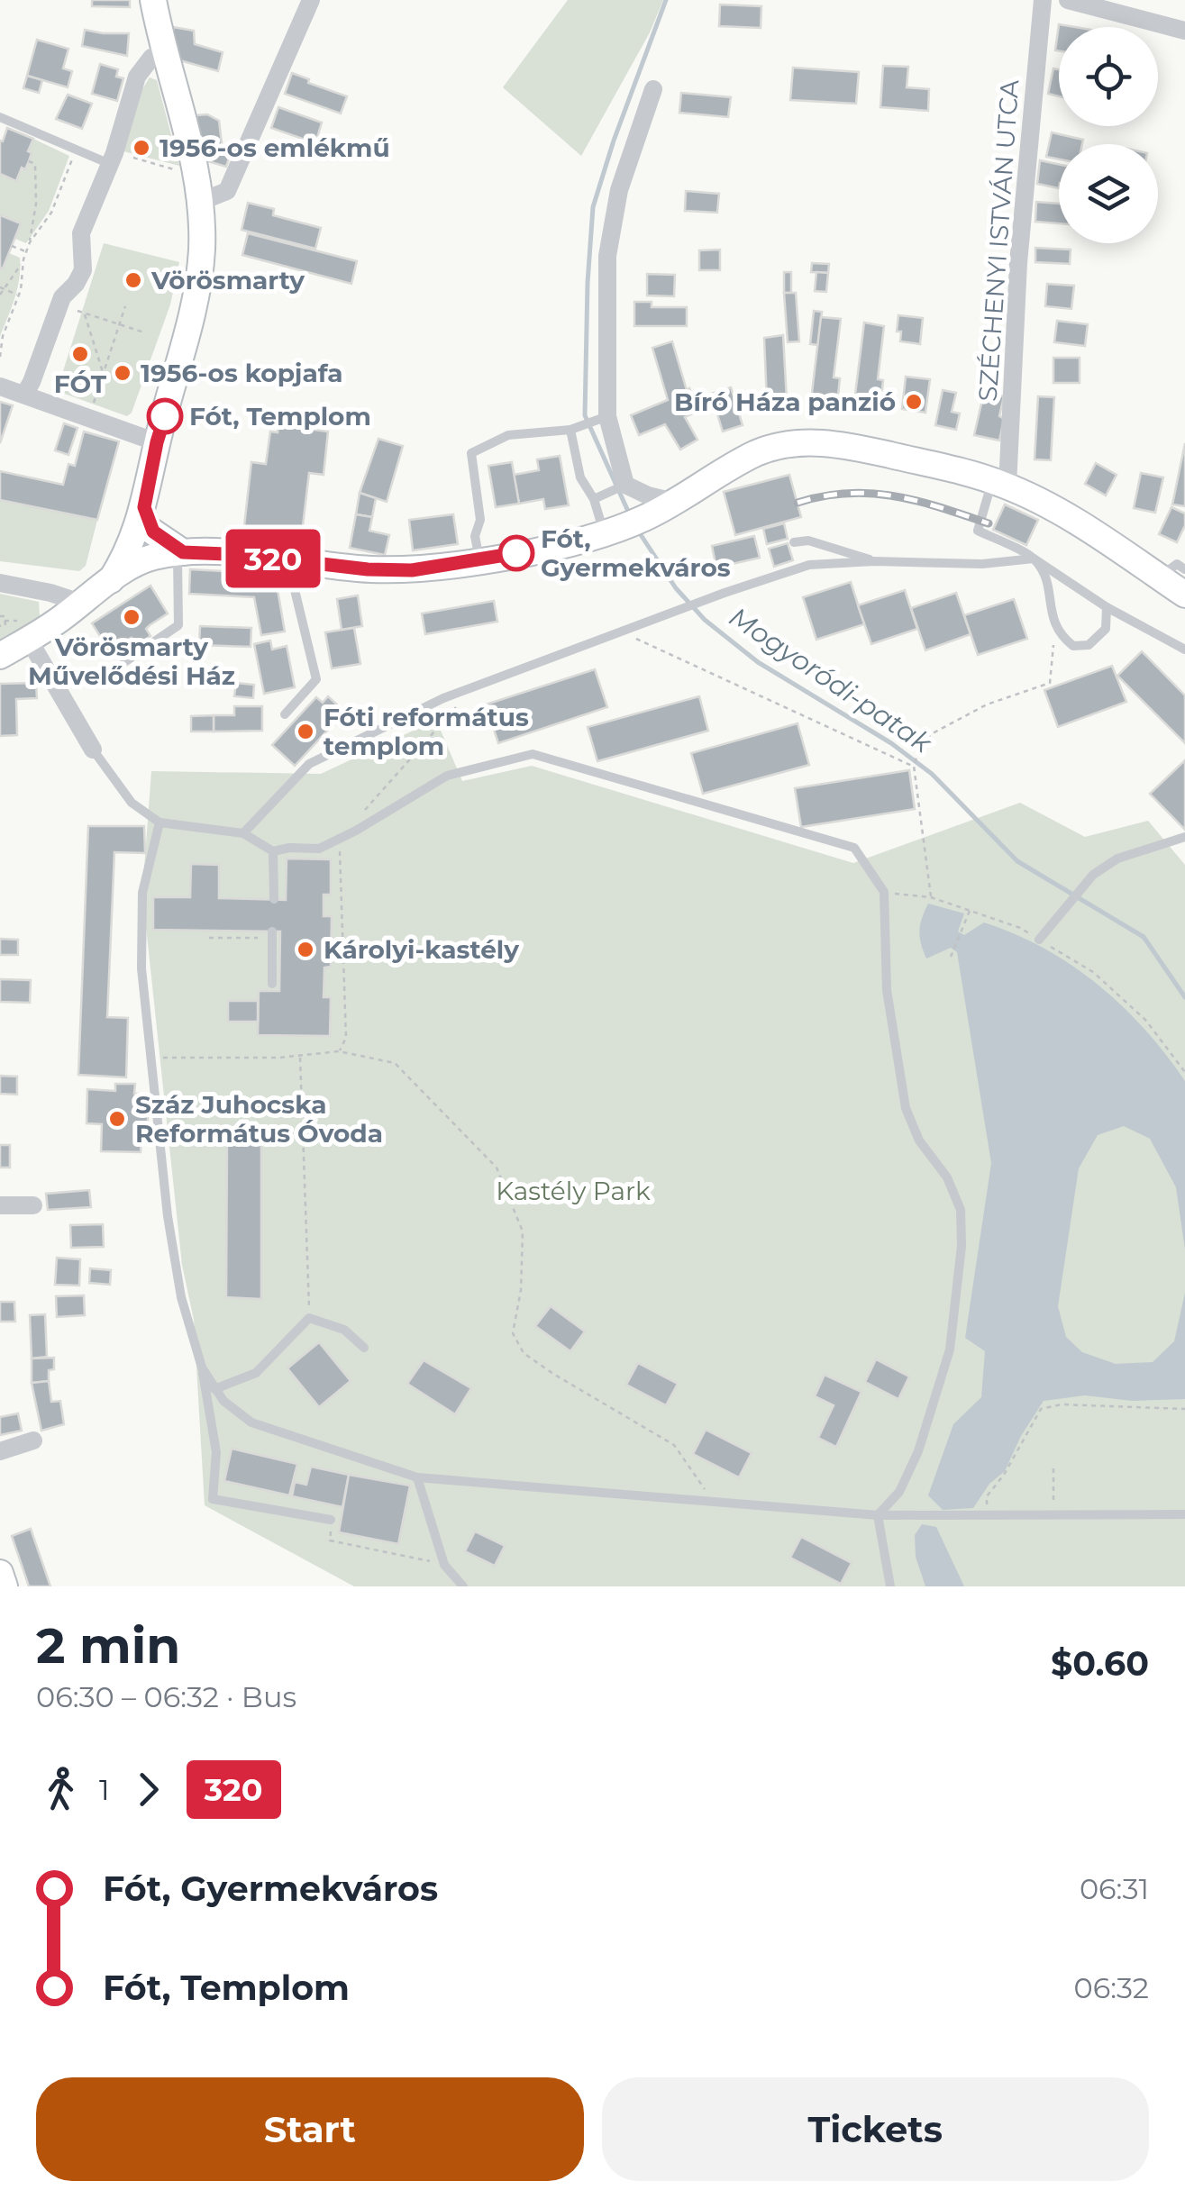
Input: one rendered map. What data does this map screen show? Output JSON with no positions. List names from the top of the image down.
{
  "streets": {
    "street": ["SZÉCHENYI ISTVÁN UTCA"]
  },
  "water": ["Mogyoródi-patak"],
  "parks": ["Kastély Park"],
  "places": [
    "1956-os emlékmű",
    "Vörösmarty",
    "FÓT",
    "1956-os kopjafa",
    "Bíró Háza panzió",
    "Fót, Templom",
    "Fót, Gyermekváros",
    "Vörösmarty Művelődési Ház",
    "Fóti református templom",
    "Károlyi-kastély",
    "Száz Juhocska Református Óvoda"
  ],
  "lines": ["bus line 320"],
  "page": {
    "on_map": "320",
    "heading": ["2 min", "06:30 – 06:32 · Bus", "$0.60"],
    "legs": ["1", "320"],
    "list": [
      {
        "name": "Fót, Gyermekváros",
        "value": "06:31"
      },
      {
        "name": "Fót, Templom",
        "value": "06:32"
      }
    ],
    "buttons": ["Start", "Tickets"]
  }
}
